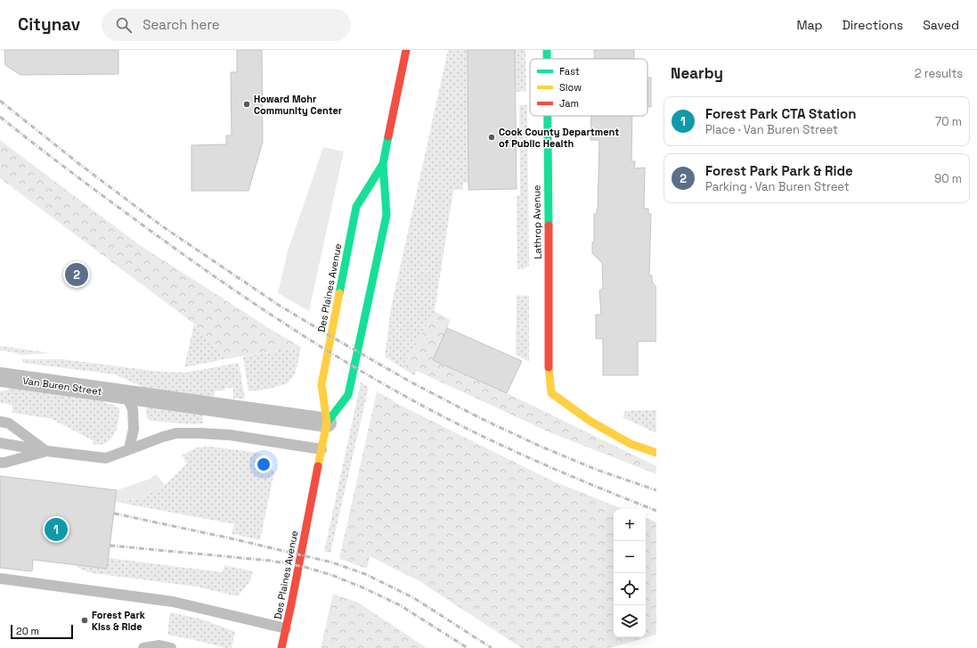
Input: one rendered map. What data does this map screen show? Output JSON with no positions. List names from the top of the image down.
{
  "streets": {
    "main road": ["Lathrop Avenue", "Des Plaines Avenue"],
    "street": ["Van Buren Street"]
  },
  "crossings": [
    ["Des Plaines Avenue", "Van Buren Street"]
  ],
  "places": ["Howard Mohr Community Center", "Cook County Department of Public Health", "Forest Park Kiss & Ride"],
  "legend": ["Fast", "Slow", "Jam"],
  "scale_bar": "20 m",
  "page": {
    "header": "Citynav",
    "search": "Search here",
    "nav": ["Map", "Directions", "Saved"],
    "heading": ["Nearby", "2 results"],
    "list": [
      {
        "mark": "1",
        "name": "Forest Park CTA Station",
        "note": "Place · Van Buren Street",
        "value": "70 m"
      },
      {
        "mark": "2",
        "name": "Forest Park Park & Ride",
        "note": "Parking · Van Buren Street",
        "value": "90 m"
      }
    ],
    "pins": ["2", "1"],
    "map_buttons": ["+", "−"],
    "scale": "20 m"
  }
}
